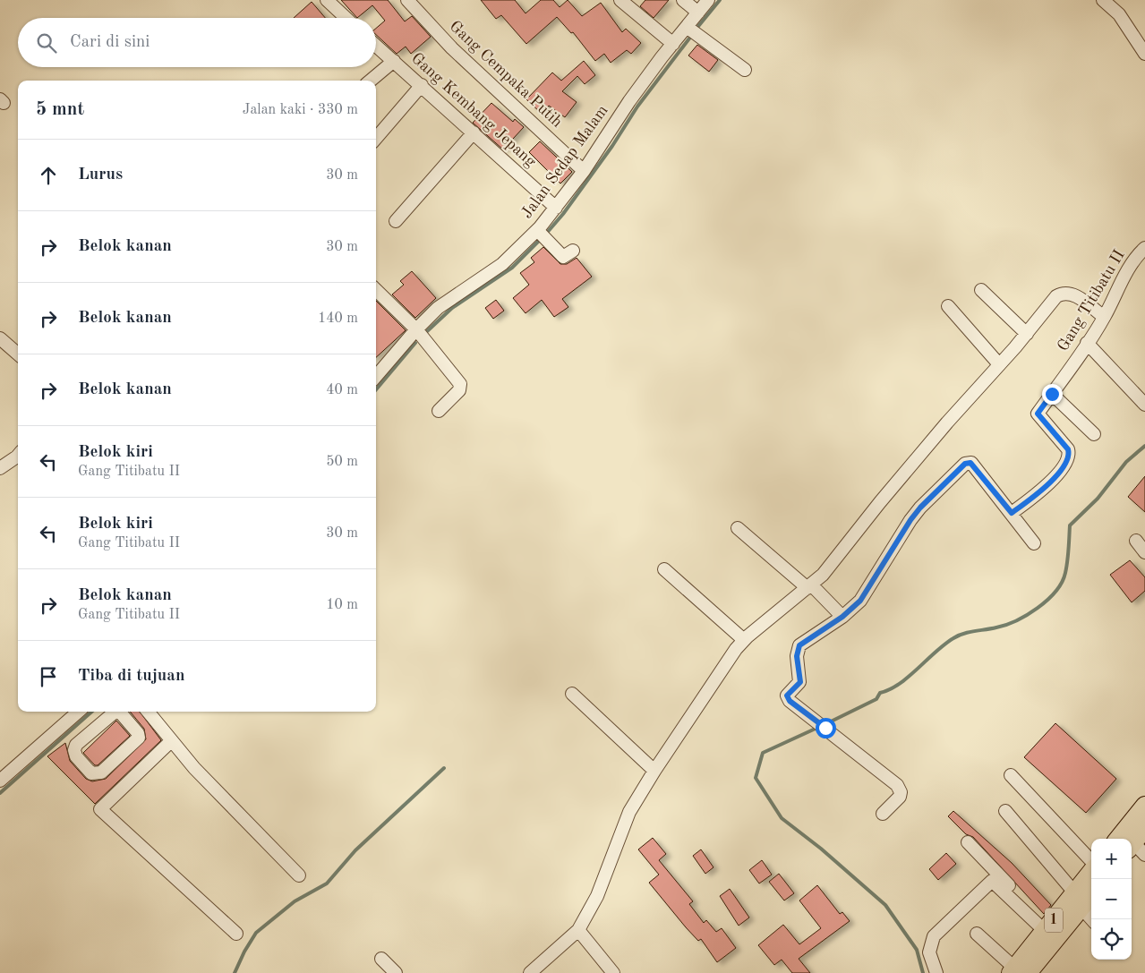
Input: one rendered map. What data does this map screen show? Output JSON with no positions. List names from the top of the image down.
{
  "streets": {
    "highway": ["1"],
    "street": [
      "Gang Cempaka Putih",
      "Gang Kembang Jepang",
      "Jalan Sedap Malam",
      "Gang Titibatu II"
    ]
  },
  "crossings": [
    ["Gang Cempaka Putih", "Jalan Sedap Malam"],
    ["Gang Kembang Jepang", "Jalan Sedap Malam"]
  ],
  "page": {
    "search": "Cari di sini",
    "heading": ["5 mnt", "Jalan kaki · 330 m"],
    "list": [
      ["Lurus", "30 m"],
      ["Belok kanan", "30 m"],
      ["Belok kanan", "140 m"],
      ["Belok kanan", "40 m"],
      ["Belok kiri", "Gang Titibatu II", "50 m"],
      ["Belok kiri", "Gang Titibatu II", "30 m"],
      ["Belok kanan", "Gang Titibatu II", "10 m"],
      "Tiba di tujuan"
    ],
    "map_buttons": ["+", "−"]
  }
}
